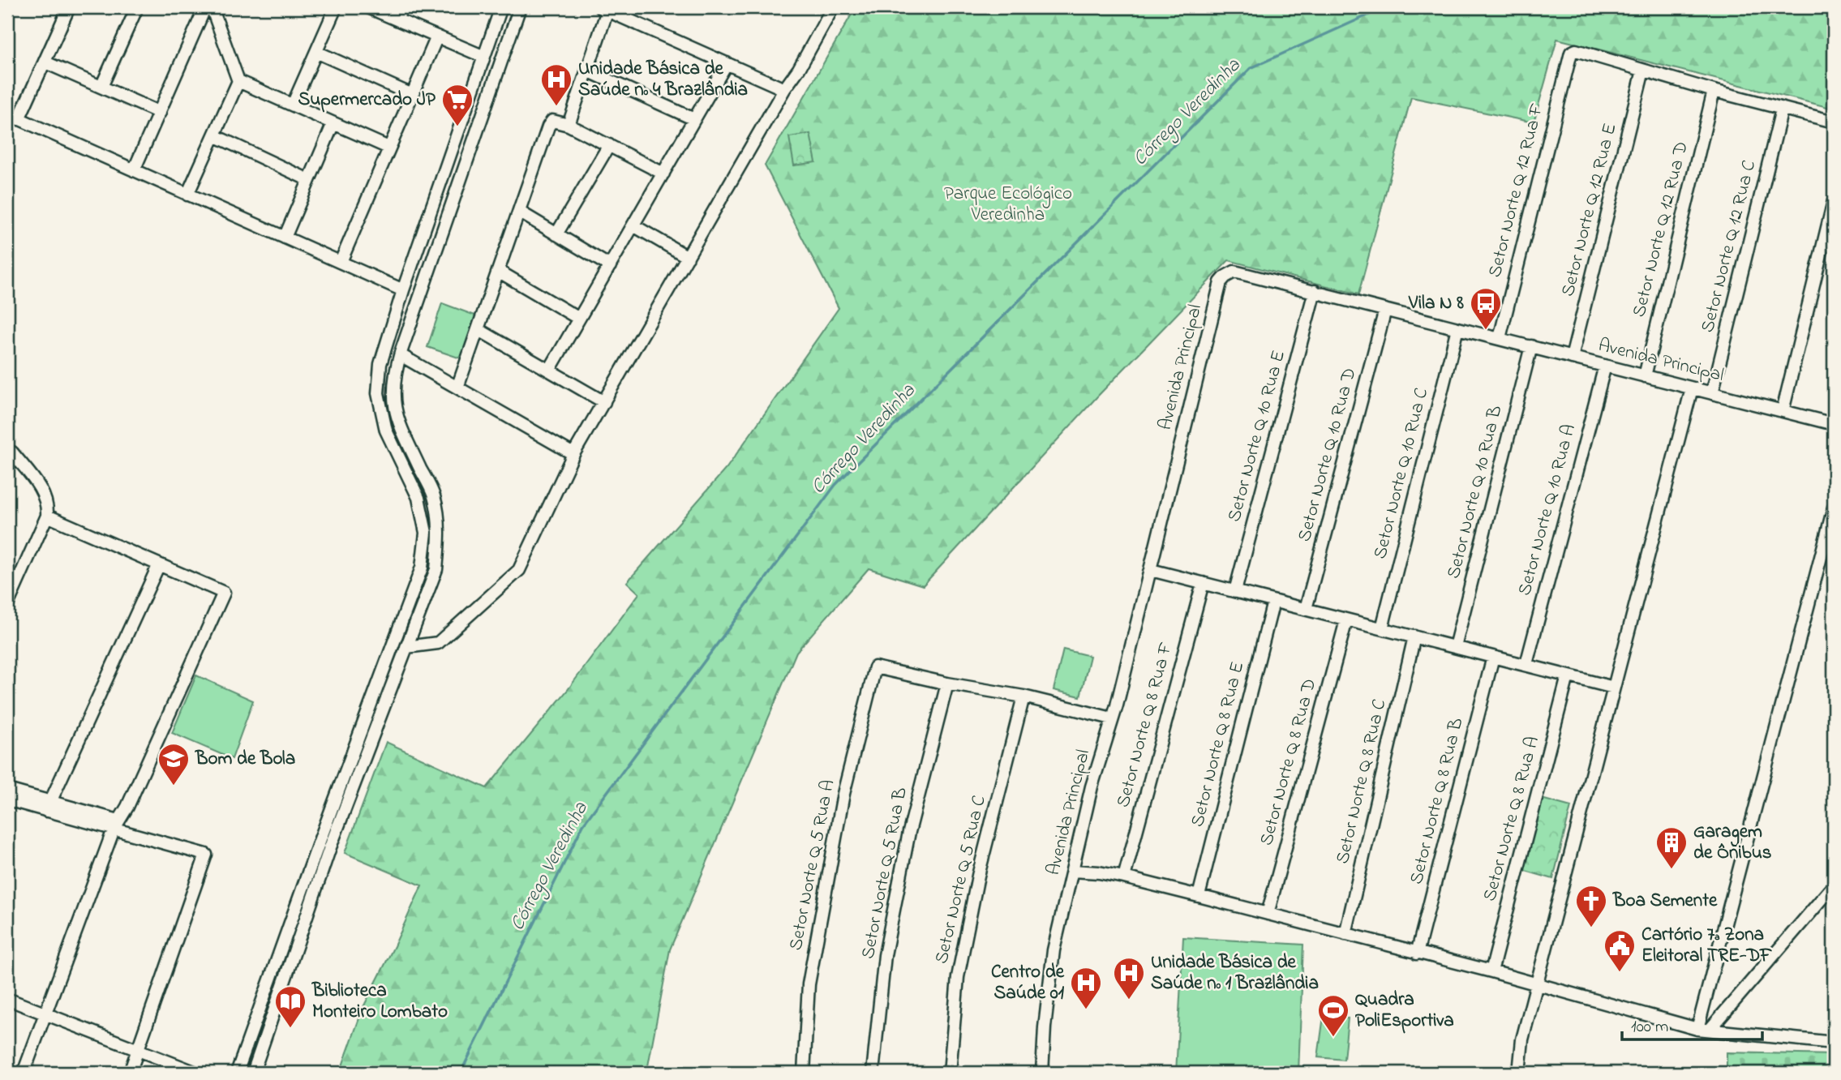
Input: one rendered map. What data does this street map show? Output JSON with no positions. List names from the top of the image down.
{
  "streets": {
    "street": [
      "Setor Norte Q 12 Rua F",
      "Setor Norte Q 12 Rua E",
      "Setor Norte Q 12 Rua D",
      "Setor Norte Q 12 Rua C",
      "Avenida Principal",
      "Setor Norte Q 10 Rua E",
      "Setor Norte Q 10 Rua D",
      "Setor Norte Q 10 Rua C",
      "Setor Norte Q 10 Rua B",
      "Setor Norte Q 10 Rua A",
      "Setor Norte Q 8 Rua F",
      "Setor Norte Q 8 Rua E",
      "Setor Norte Q 8 Rua D",
      "Setor Norte Q 8 Rua C",
      "Setor Norte Q 8 Rua B",
      "Setor Norte Q 8 Rua A",
      "Setor Norte Q 5 Rua A",
      "Setor Norte Q 5 Rua B",
      "Setor Norte Q 5 Rua C"
    ]
  },
  "crossings": [
    ["Setor Norte Q 12 Rua F", "Setor Norte Q 12 Rua E"],
    ["Setor Norte Q 12 Rua F", "Avenida Principal"],
    ["Setor Norte Q 12 Rua E", "Avenida Principal"],
    ["Setor Norte Q 12 Rua D", "Avenida Principal"],
    ["Setor Norte Q 12 Rua C", "Avenida Principal"],
    ["Avenida Principal", "Setor Norte Q 10 Rua E"],
    ["Avenida Principal", "Setor Norte Q 10 Rua D"],
    ["Avenida Principal", "Setor Norte Q 10 Rua C"],
    ["Avenida Principal", "Setor Norte Q 10 Rua B"],
    ["Avenida Principal", "Setor Norte Q 10 Rua A"],
    ["Setor Norte Q 5 Rua A", "Setor Norte Q 5 Rua B"]
  ],
  "water": ["Córrego Veredinha"],
  "parks": ["Parque Ecológico Veredinha"],
  "places": {
    "hospital": ["Unidade Básica de Saúde nº 4 Brazlândia", "Unidade Básica de Saúde nº 1 Brazlândia", "Centro de Saúde 01"],
    "supermarket": ["Supermercado JP"],
    "bus stop": ["Vila N 8"],
    "school or university": ["Bom de Bola"],
    "building": ["Garagem de Ônibus"],
    "church": ["Boa Semente"],
    "public building": ["Cartório 7ª Zona Eleitoral TRE-DF"],
    "library": ["Biblioteca Monteiro Lombato"],
    "sports": ["Quadra PoliEsportiva"]
  },
  "scale_bar": "100 m"
}
